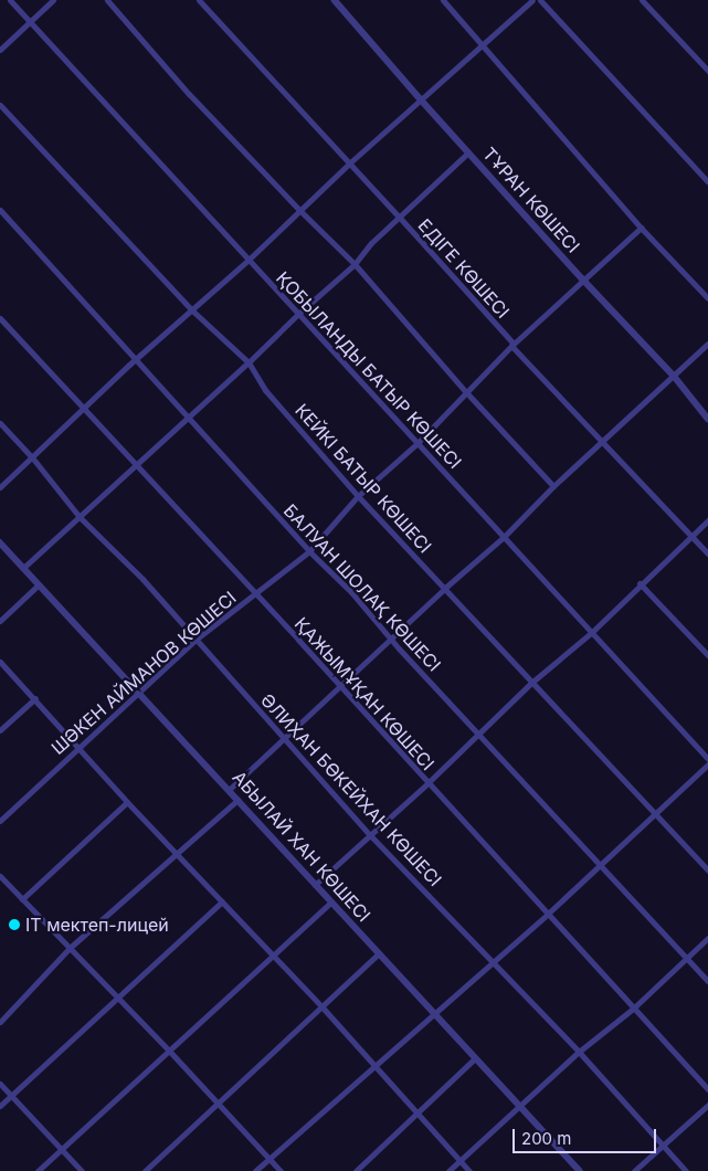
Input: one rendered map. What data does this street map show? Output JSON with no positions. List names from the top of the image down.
{
  "streets": {
    "street": [
      "ТҰРАН КӨШЕСІ",
      "ЕДІГЕ КӨШЕСІ",
      "ҚОБЫЛАНДЫ БАТЫР КӨШЕСІ",
      "КЕЙКІ БАТЫР КӨШЕСІ",
      "БАЛУАН ШОЛАҚ КӨШЕСІ",
      "ШӘКЕН АЙМАНОВ КӨШЕСІ",
      "ҚАЖЫМҰҚАН КӨШЕСІ",
      "ӘЛИХАН БӨКЕЙХАН КӨШЕСІ",
      "АБЫЛАЙ ХАН КӨШЕСІ"
    ]
  },
  "crossings": [
    ["ТҰРАН КӨШЕСІ", "ШӘКЕН АЙМАНОВ КӨШЕСІ"],
    ["ЕДІГЕ КӨШЕСІ", "ШӘКЕН АЙМАНОВ КӨШЕСІ"],
    ["ҚОБЫЛАНДЫ БАТЫР КӨШЕСІ", "ШӘКЕН АЙМАНОВ КӨШЕСІ"],
    ["КЕЙКІ БАТЫР КӨШЕСІ", "ШӘКЕН АЙМАНОВ КӨШЕСІ"],
    ["БАЛУАН ШОЛАҚ КӨШЕСІ", "ШӘКЕН АЙМАНОВ КӨШЕСІ"],
    ["ШӘКЕН АЙМАНОВ КӨШЕСІ", "ҚАЖЫМҰҚАН КӨШЕСІ"],
    ["ШӘКЕН АЙМАНОВ КӨШЕСІ", "ӘЛИХАН БӨКЕЙХАН КӨШЕСІ"],
    ["ШӘКЕН АЙМАНОВ КӨШЕСІ", "АБЫЛАЙ ХАН КӨШЕСІ"]
  ],
  "places": ["IT мектеп-лицей"],
  "scale_bar": "200 m"
}
